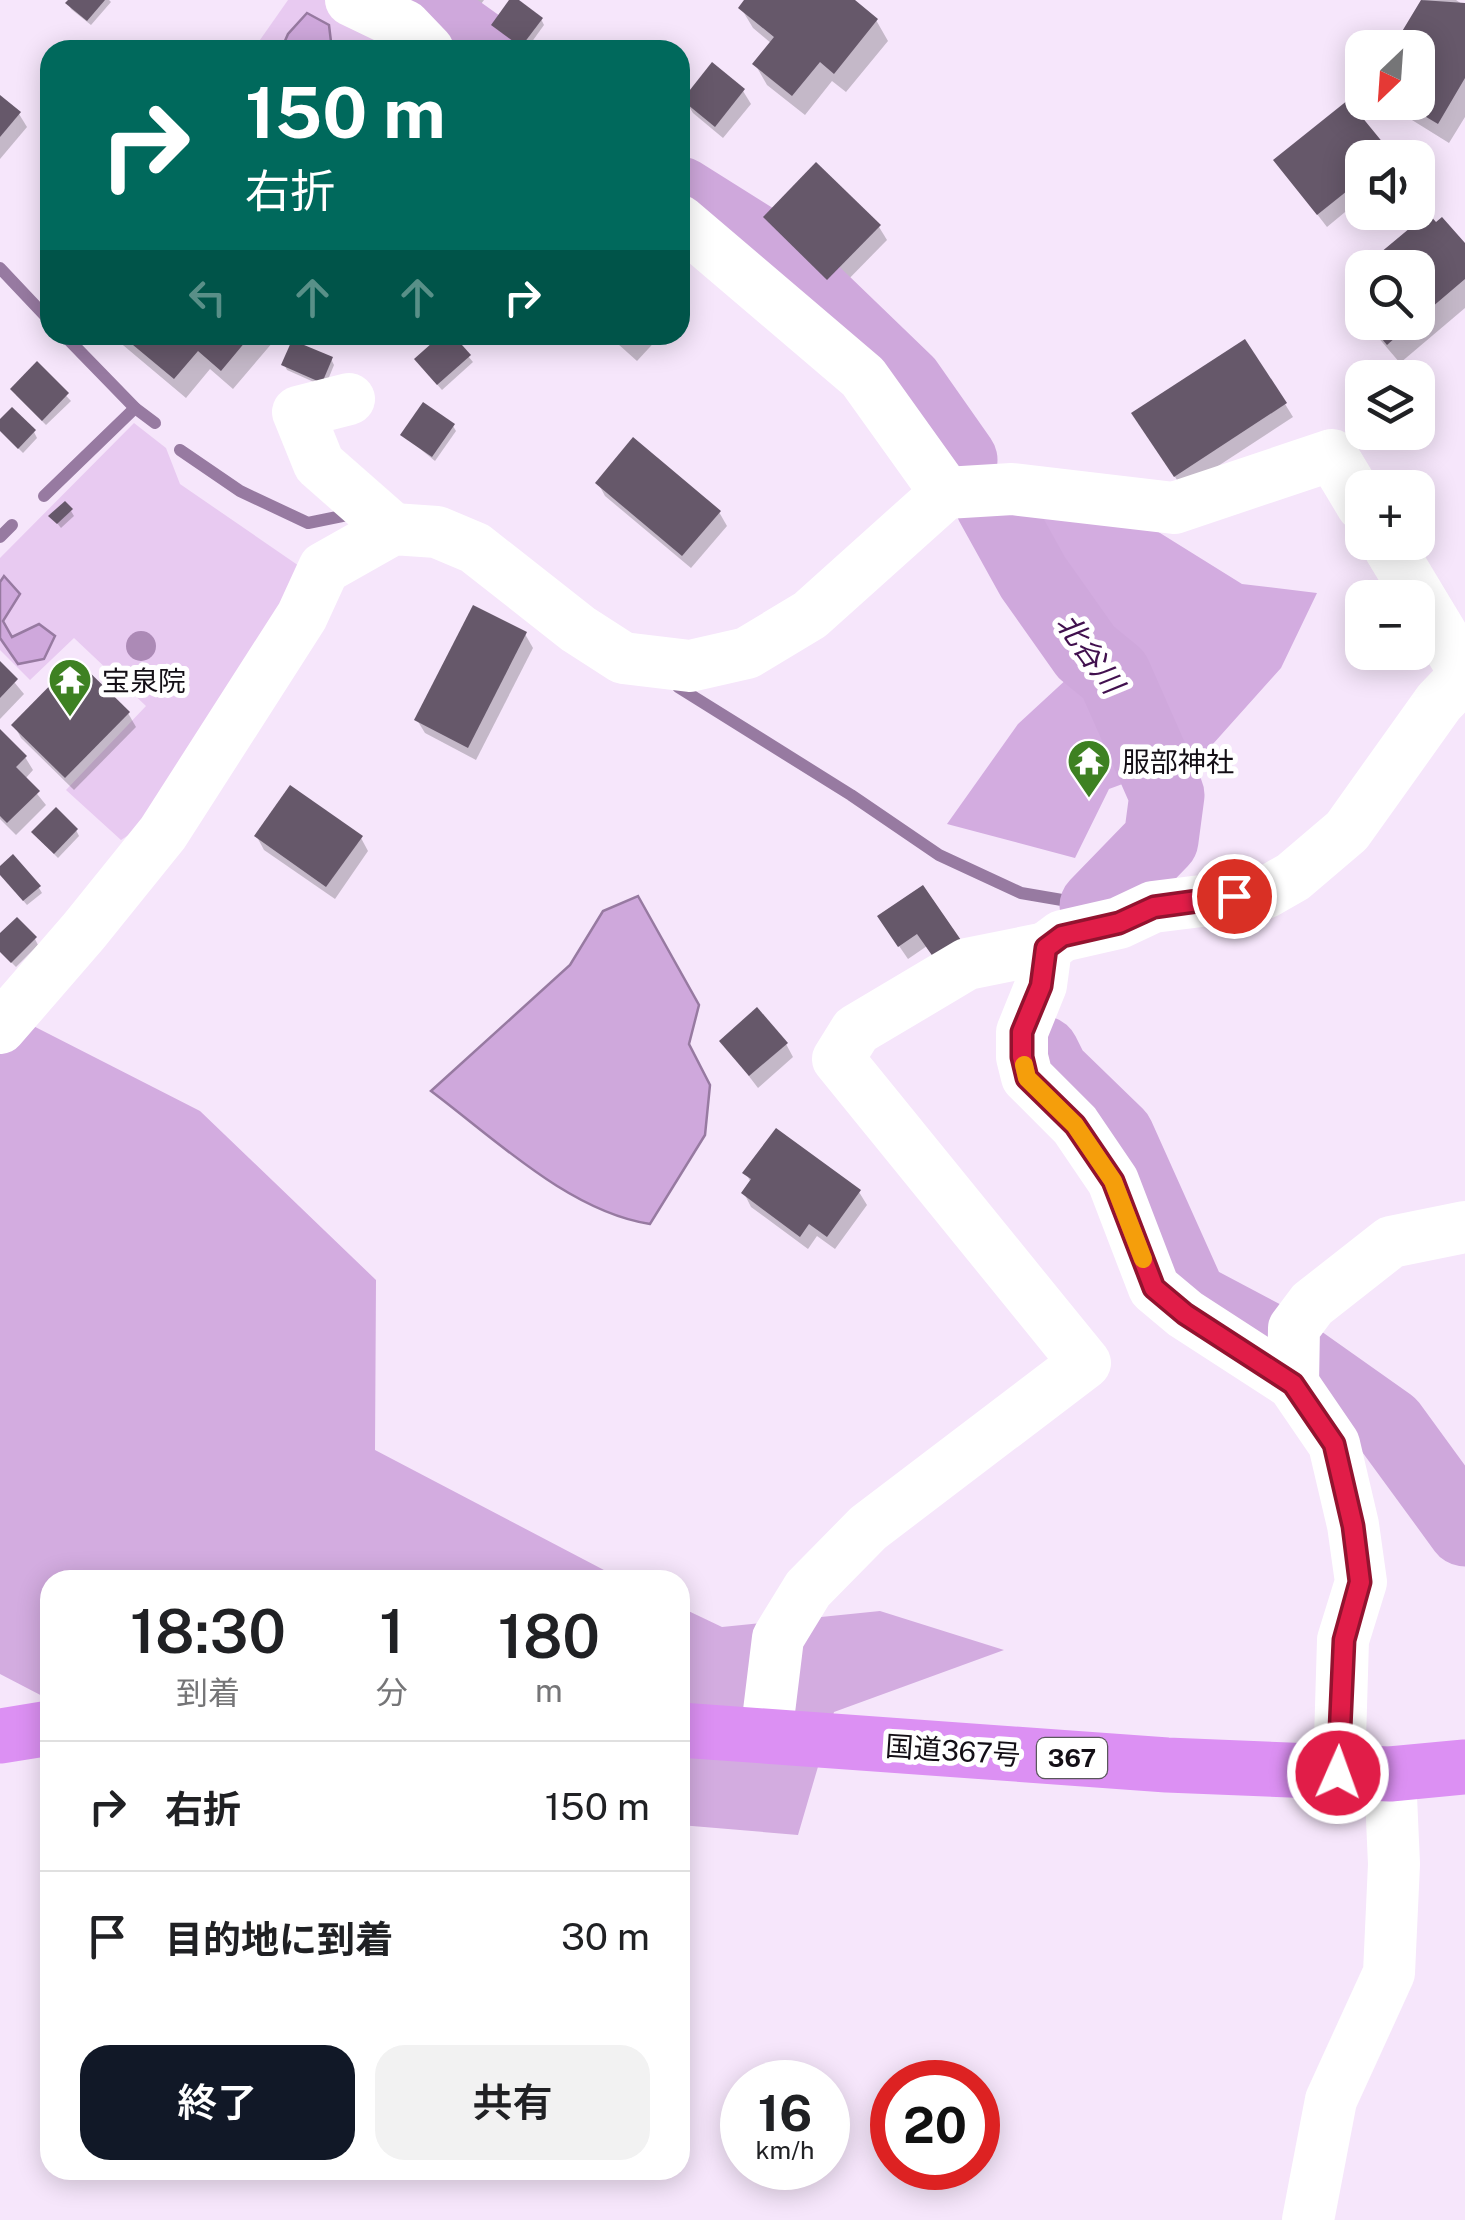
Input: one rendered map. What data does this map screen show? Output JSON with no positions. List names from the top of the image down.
{
  "streets": {
    "highway": ["国道367号", "367"]
  },
  "water": ["北谷川"],
  "places": {
    "temple": ["宝泉院", "服部神社"]
  },
  "north": "bottom left",
  "page": {
    "map_buttons": ["+", "−"],
    "turn": ["150 m", "右折"],
    "eta": [
      "18:30",
      "到着",
      "1",
      "分",
      "180",
      "m"
    ],
    "list": [
      {
        "name": "右折",
        "value": "150 m"
      },
      {
        "name": "目的地に到着",
        "value": "30 m"
      }
    ],
    "buttons": ["終了", "共有"],
    "speed": "16 km/h",
    "limit": "20"
  }
}
